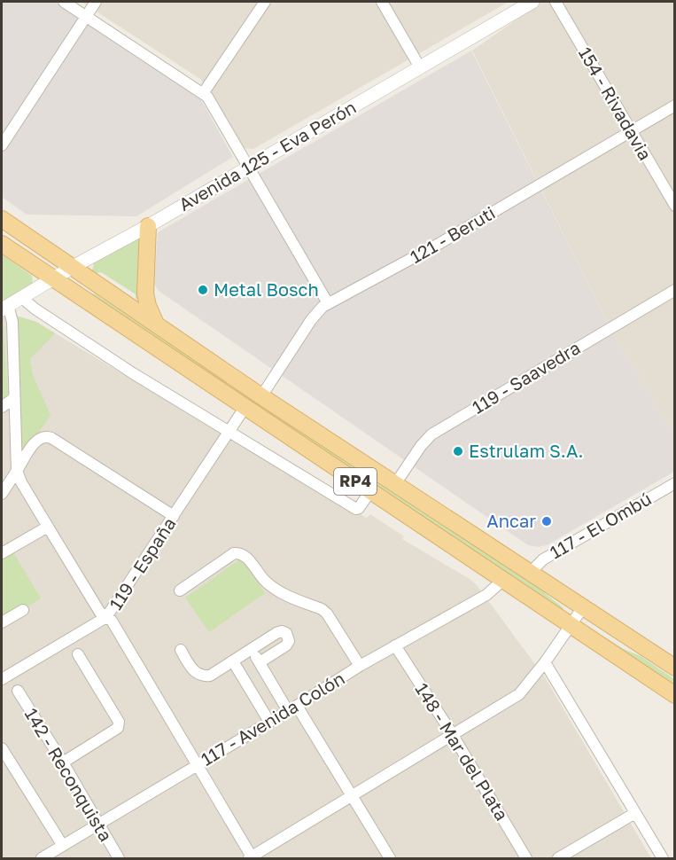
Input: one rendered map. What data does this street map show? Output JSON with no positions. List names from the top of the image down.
{
  "streets": {
    "main road": ["RP4"],
    "street": [
      "154 - Rivadavia",
      "Avenida 125 - Eva Perón",
      "121 - Beruti",
      "119 - Saavedra",
      "117 - El Ombú",
      "119 - España",
      "117 - Avenida Colón",
      "148 - Mar del Plata",
      "142 - Reconquista"
    ]
  },
  "crossings": [
    ["154 - Rivadavia", "121 - Beruti"],
    ["Avenida 125 - Eva Perón", "RP4"],
    ["121 - Beruti", "RP4"],
    ["119 - Saavedra", "RP4"],
    ["RP4", "117 - El Ombú"],
    ["RP4", "119 - España"],
    ["RP4", "117 - Avenida Colón"],
    ["117 - Avenida Colón", "148 - Mar del Plata"],
    ["117 - Avenida Colón", "142 - Reconquista"]
  ],
  "places": ["Metal Bosch", "Estrulam S.A.", "Ancar"]
}
